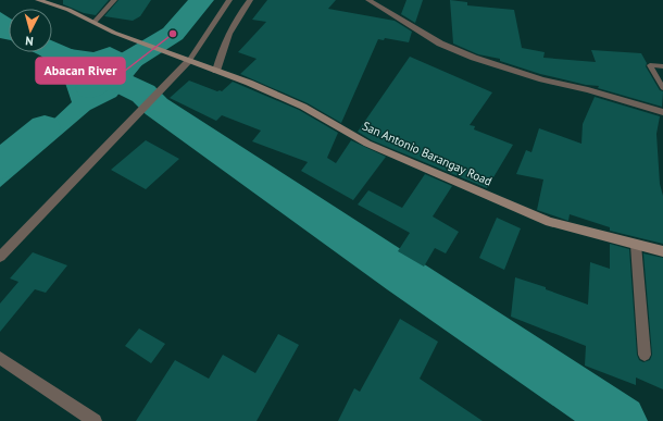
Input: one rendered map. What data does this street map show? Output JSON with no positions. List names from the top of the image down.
{
  "streets": {
    "street": ["San Antonio Barangay Road"]
  },
  "places": ["Abacan River"],
  "north": "bottom"
}
